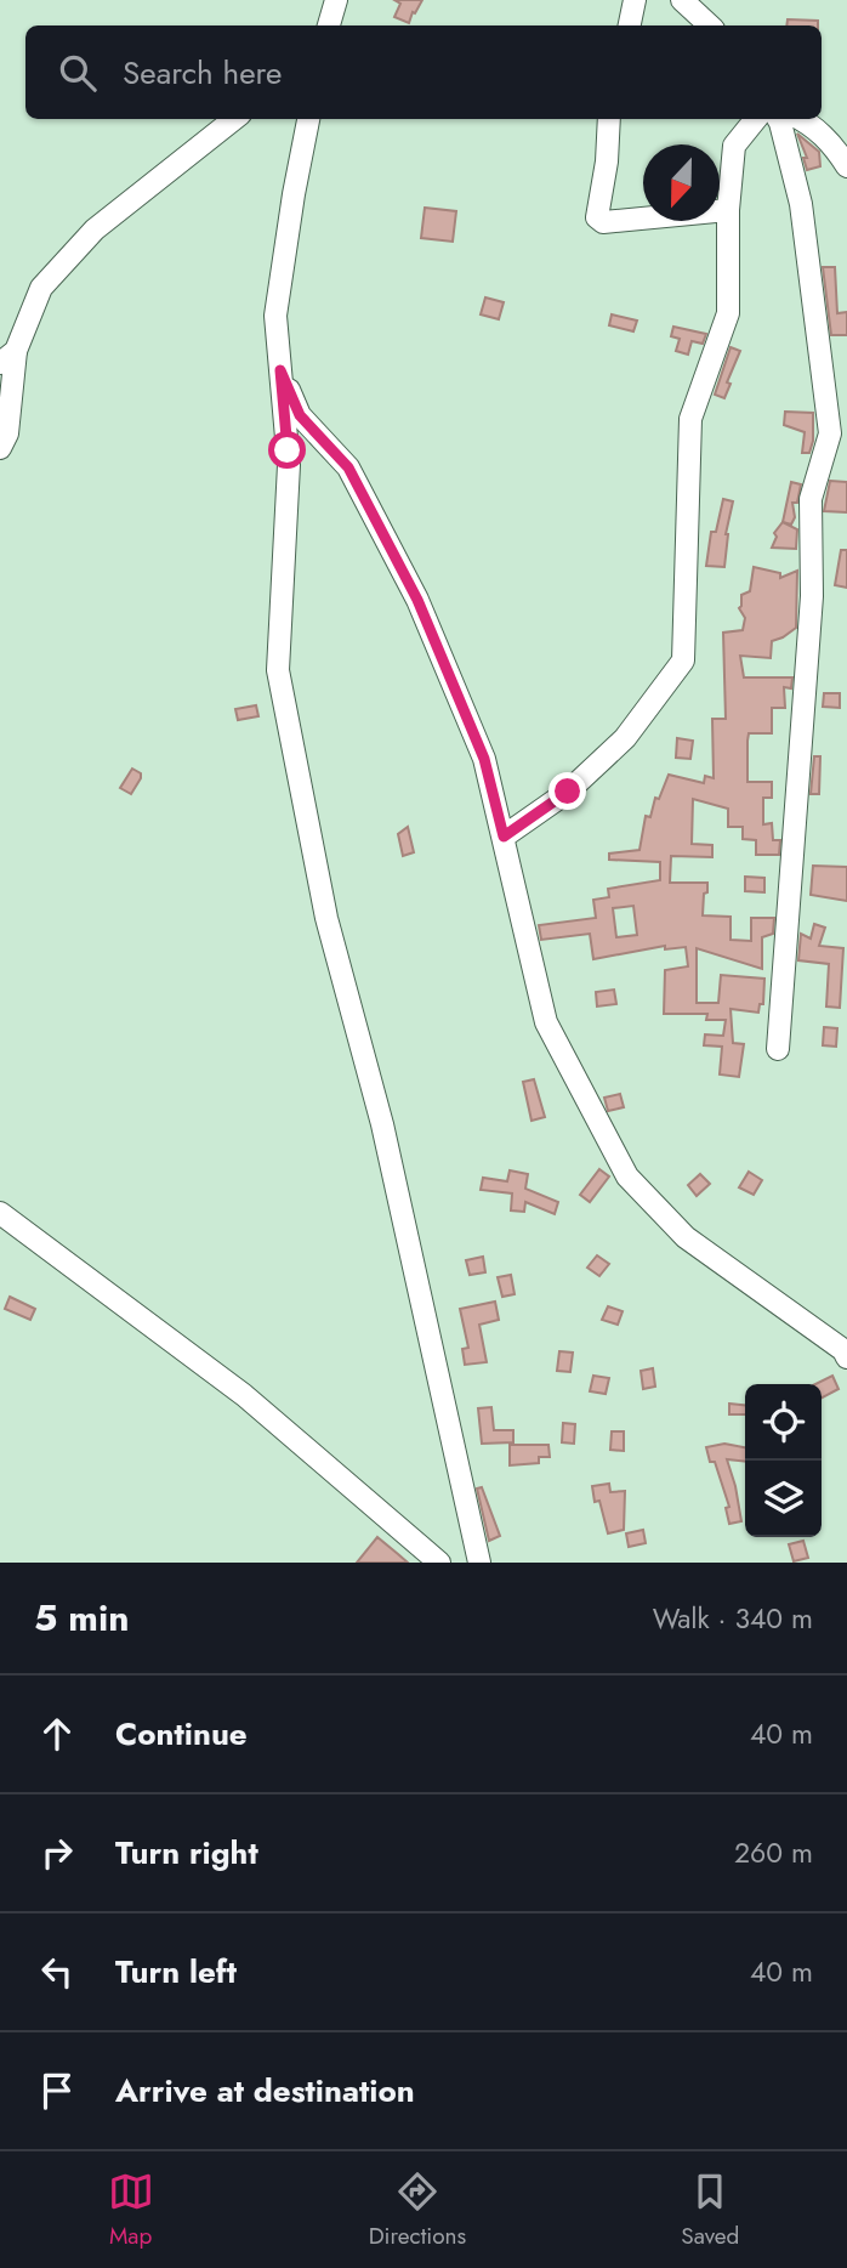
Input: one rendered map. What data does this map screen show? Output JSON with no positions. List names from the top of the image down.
{
  "north": "bottom",
  "page": {
    "search": "Search here",
    "heading": ["5 min", "Walk · 340 m"],
    "list": [
      ["Continue", "40 m"],
      ["Turn right", "260 m"],
      ["Turn left", "40 m"],
      "Arrive at destination"
    ],
    "nav": ["Map", "Directions", "Saved"]
  }
}
